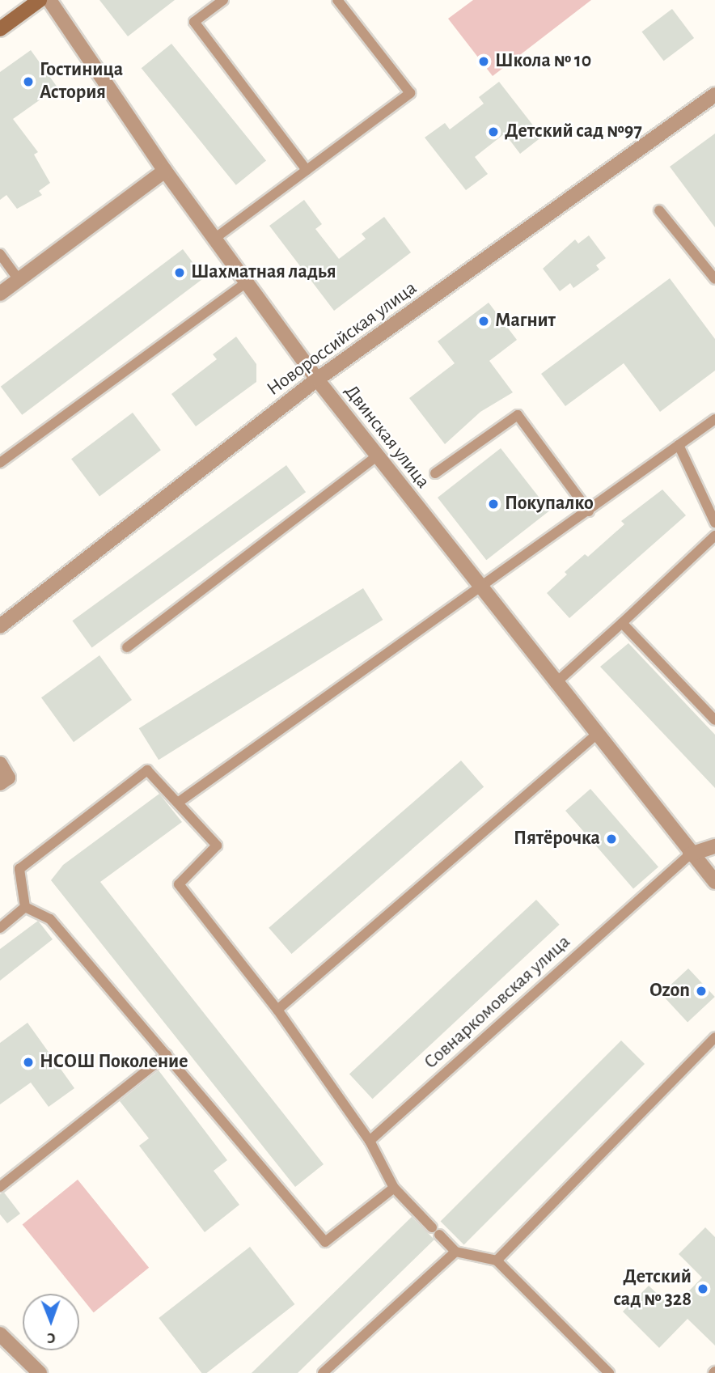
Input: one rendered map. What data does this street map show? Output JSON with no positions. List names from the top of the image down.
{
  "streets": {
    "street": ["Новороссийская улица", "Двинская улица", "Совнаркомовская улица"]
  },
  "crossings": [
    ["Новороссийская улица", "Двинская улица"],
    ["Двинская улица", "Совнаркомовская улица"]
  ],
  "places": [
    "Школа № 10",
    "Гостиница Астория",
    "Детский сад №97",
    "Шахматная ладья",
    "Магнит",
    "Покупалко",
    "Пятёрочка",
    "Ozon",
    "НСОШ Поколение",
    "Детский сад № 328"
  ],
  "north": "bottom"
}
